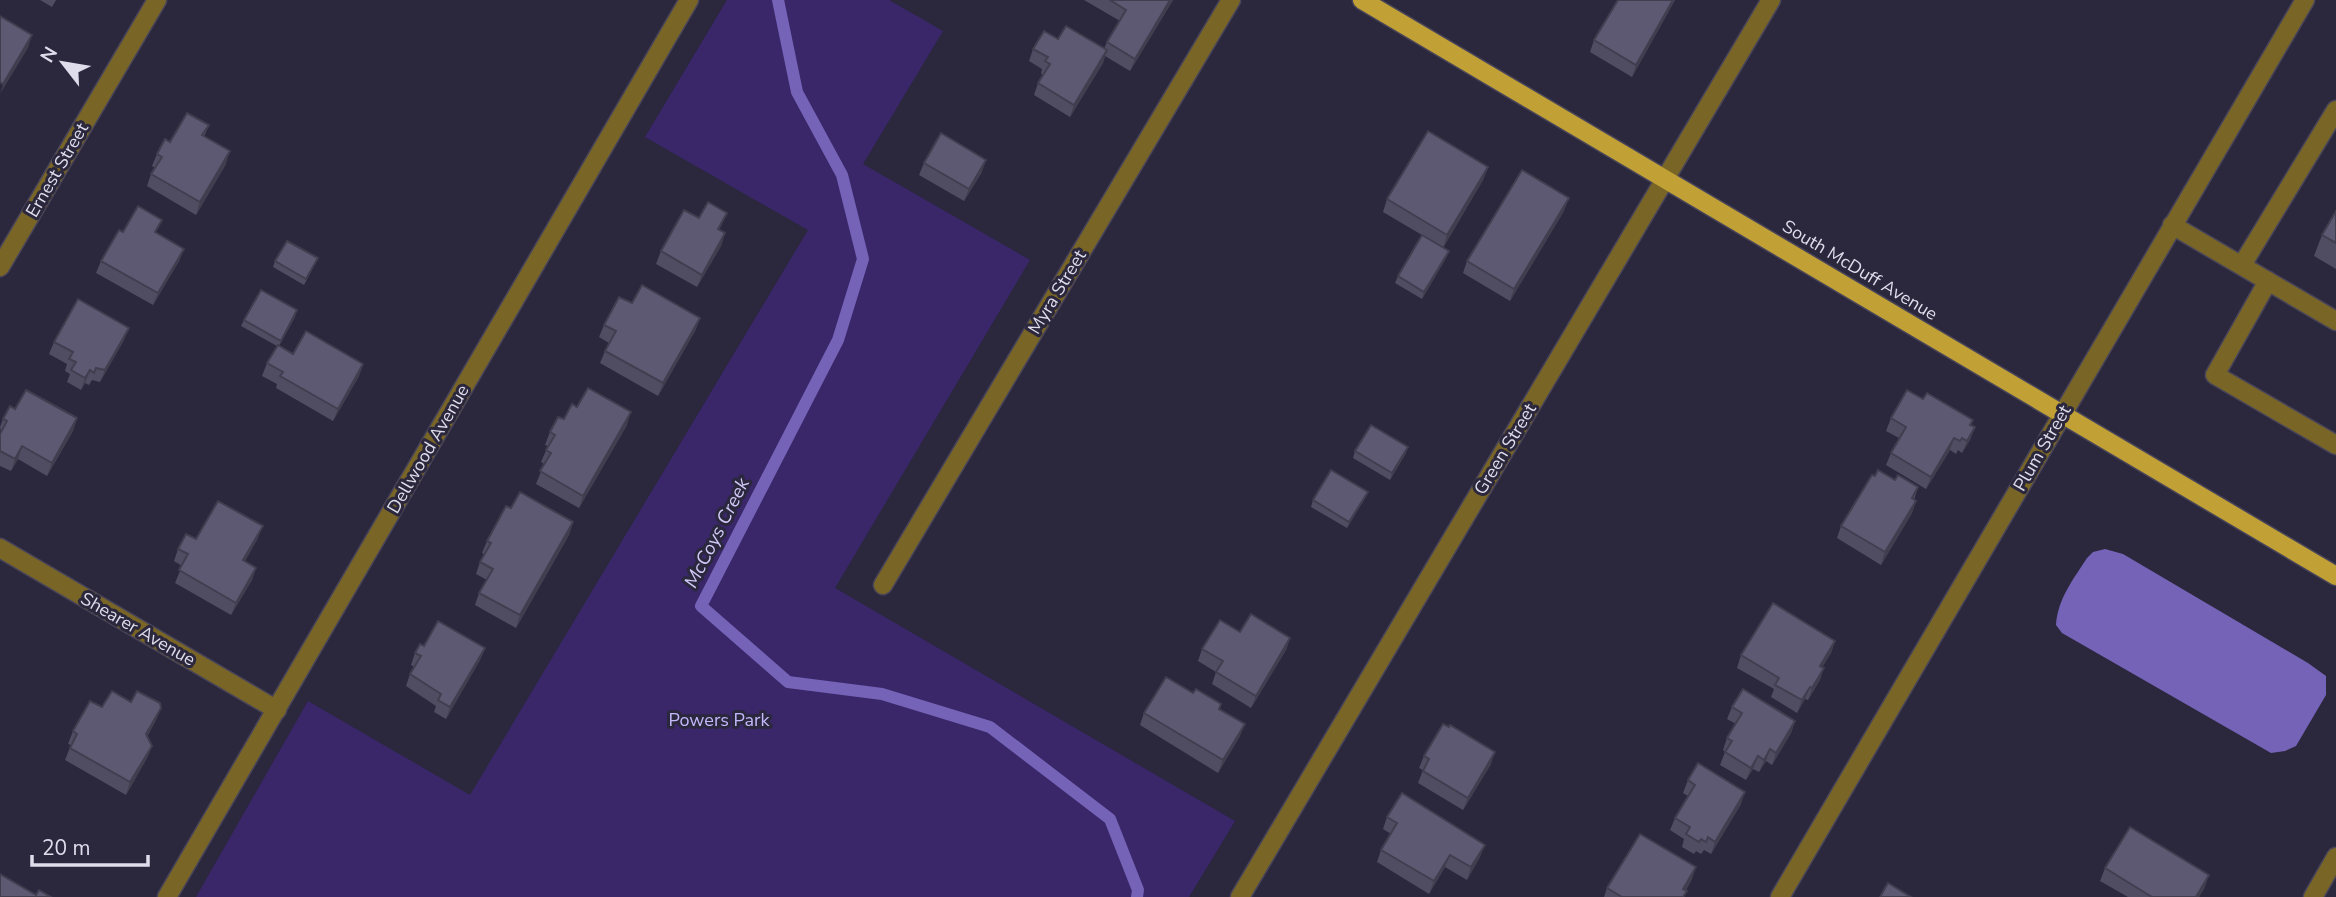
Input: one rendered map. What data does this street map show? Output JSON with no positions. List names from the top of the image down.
{
  "streets": {
    "main road": ["South McDuff Avenue"],
    "street": [
      "Ernest Street",
      "Myra Street",
      "Plum Street",
      "Dellwood Avenue",
      "Green Street",
      "Shearer Avenue"
    ]
  },
  "crossings": [
    ["South McDuff Avenue", "Plum Street"],
    ["South McDuff Avenue", "Green Street"],
    ["Dellwood Avenue", "Shearer Avenue"]
  ],
  "water": ["McCoys Creek"],
  "parks": ["Powers Park"],
  "scale_bar": "20 m",
  "north": "top left"
}
